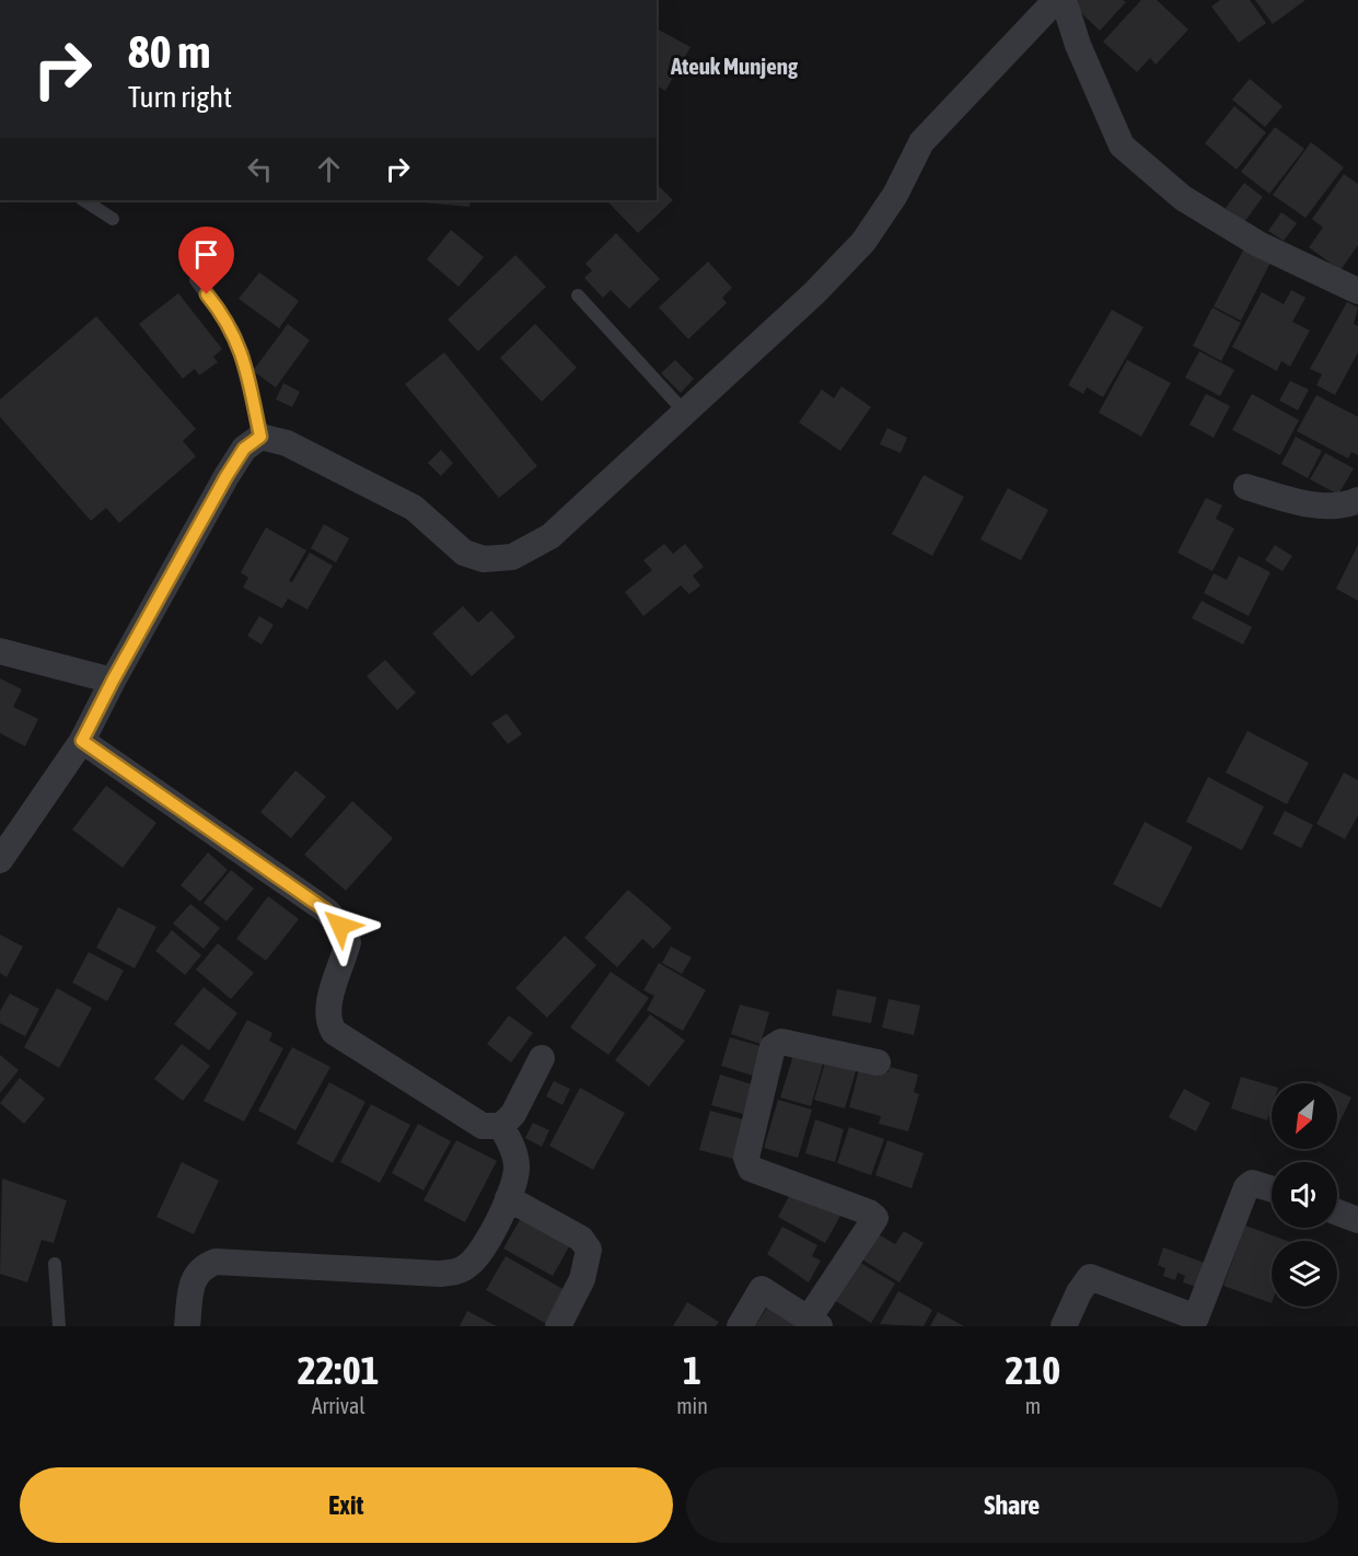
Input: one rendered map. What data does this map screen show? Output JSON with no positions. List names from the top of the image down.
{
  "districts": ["Ateuk Munjeng"],
  "north": "bottom left",
  "page": {
    "turn": ["80 m", "Turn right"],
    "eta": [
      "22:01",
      "Arrival",
      "1",
      "min",
      "210",
      "m"
    ],
    "buttons": ["Exit", "Share"]
  }
}
